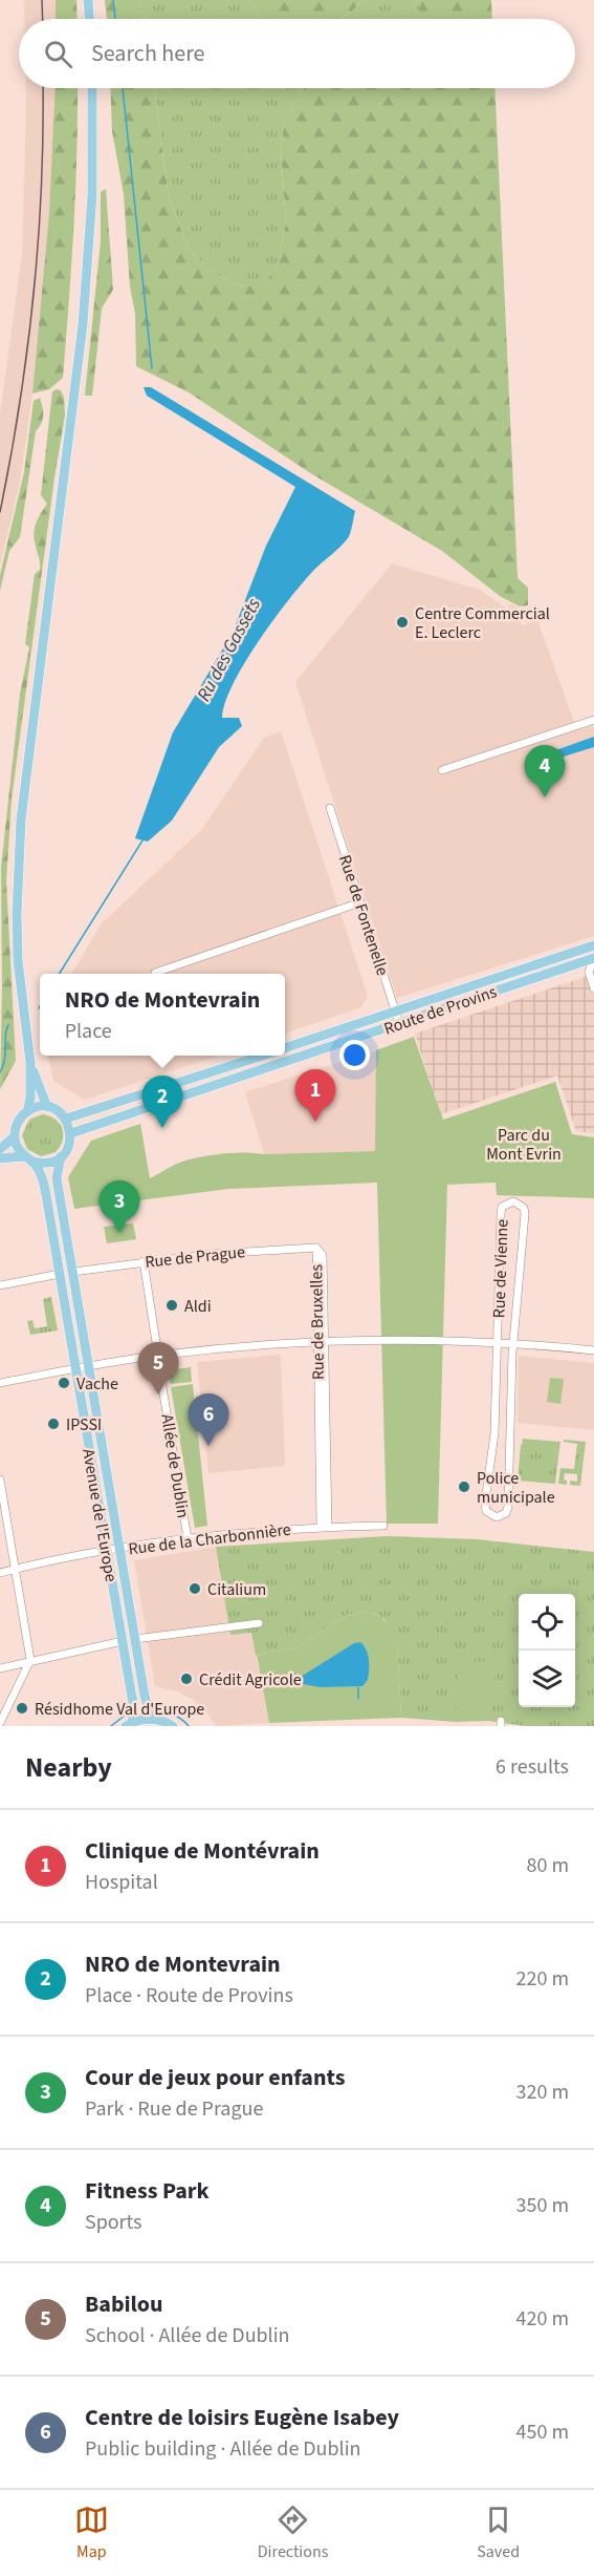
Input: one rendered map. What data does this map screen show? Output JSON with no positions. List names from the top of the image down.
{
  "streets": {
    "main road": ["Route de Provins", "Avenue de l'Europe"],
    "street": [
      "Rue de Fontenelle",
      "Rue de Prague",
      "Rue de Vienne",
      "Rue de Bruxelles",
      "Allée de Dublin",
      "Rue de la Charbonnière"
    ]
  },
  "crossings": [
    ["Rue de Fontenelle", "Route de Provins"],
    ["Route de Provins", "Avenue de l'Europe"],
    ["Rue de Prague", "Rue de Bruxelles"],
    ["Rue de Prague", "Allée de Dublin"],
    ["Rue de Prague", "Avenue de l'Europe"],
    ["Rue de Bruxelles", "Rue de la Charbonnière"],
    ["Allée de Dublin", "Rue de la Charbonnière"],
    ["Avenue de l'Europe", "Rue de la Charbonnière"]
  ],
  "water": ["Ru des Gassets"],
  "parks": ["Parc du Mont Evrin"],
  "places": [
    "Centre Commercial E. Leclerc",
    "Aldi",
    "Vache",
    "IPSSI",
    "Police municipale",
    "Citalium",
    "Crédit Agricole",
    "Résidhome Val d'Europe"
  ],
  "page": {
    "search": "Search here",
    "pins": [
      "4",
      "1",
      "2",
      "3",
      "5",
      "6"
    ],
    "popup": ["NRO de Montevrain", "Place"],
    "heading": ["Nearby", "6 results"],
    "list": [
      {
        "mark": "1",
        "name": "Clinique de Montévrain",
        "note": "Hospital",
        "value": "80 m"
      },
      {
        "mark": "2",
        "name": "NRO de Montevrain",
        "note": "Place · Route de Provins",
        "value": "220 m"
      },
      {
        "mark": "3",
        "name": "Cour de jeux pour enfants",
        "note": "Park · Rue de Prague",
        "value": "320 m"
      },
      {
        "mark": "4",
        "name": "Fitness Park",
        "note": "Sports",
        "value": "350 m"
      },
      {
        "mark": "5",
        "name": "Babilou",
        "note": "School · Allée de Dublin",
        "value": "420 m"
      },
      {
        "mark": "6",
        "name": "Centre de loisirs Eugène Isabey",
        "note": "Public building · Allée de Dublin",
        "value": "450 m"
      }
    ],
    "nav": ["Map", "Directions", "Saved"]
  }
}
